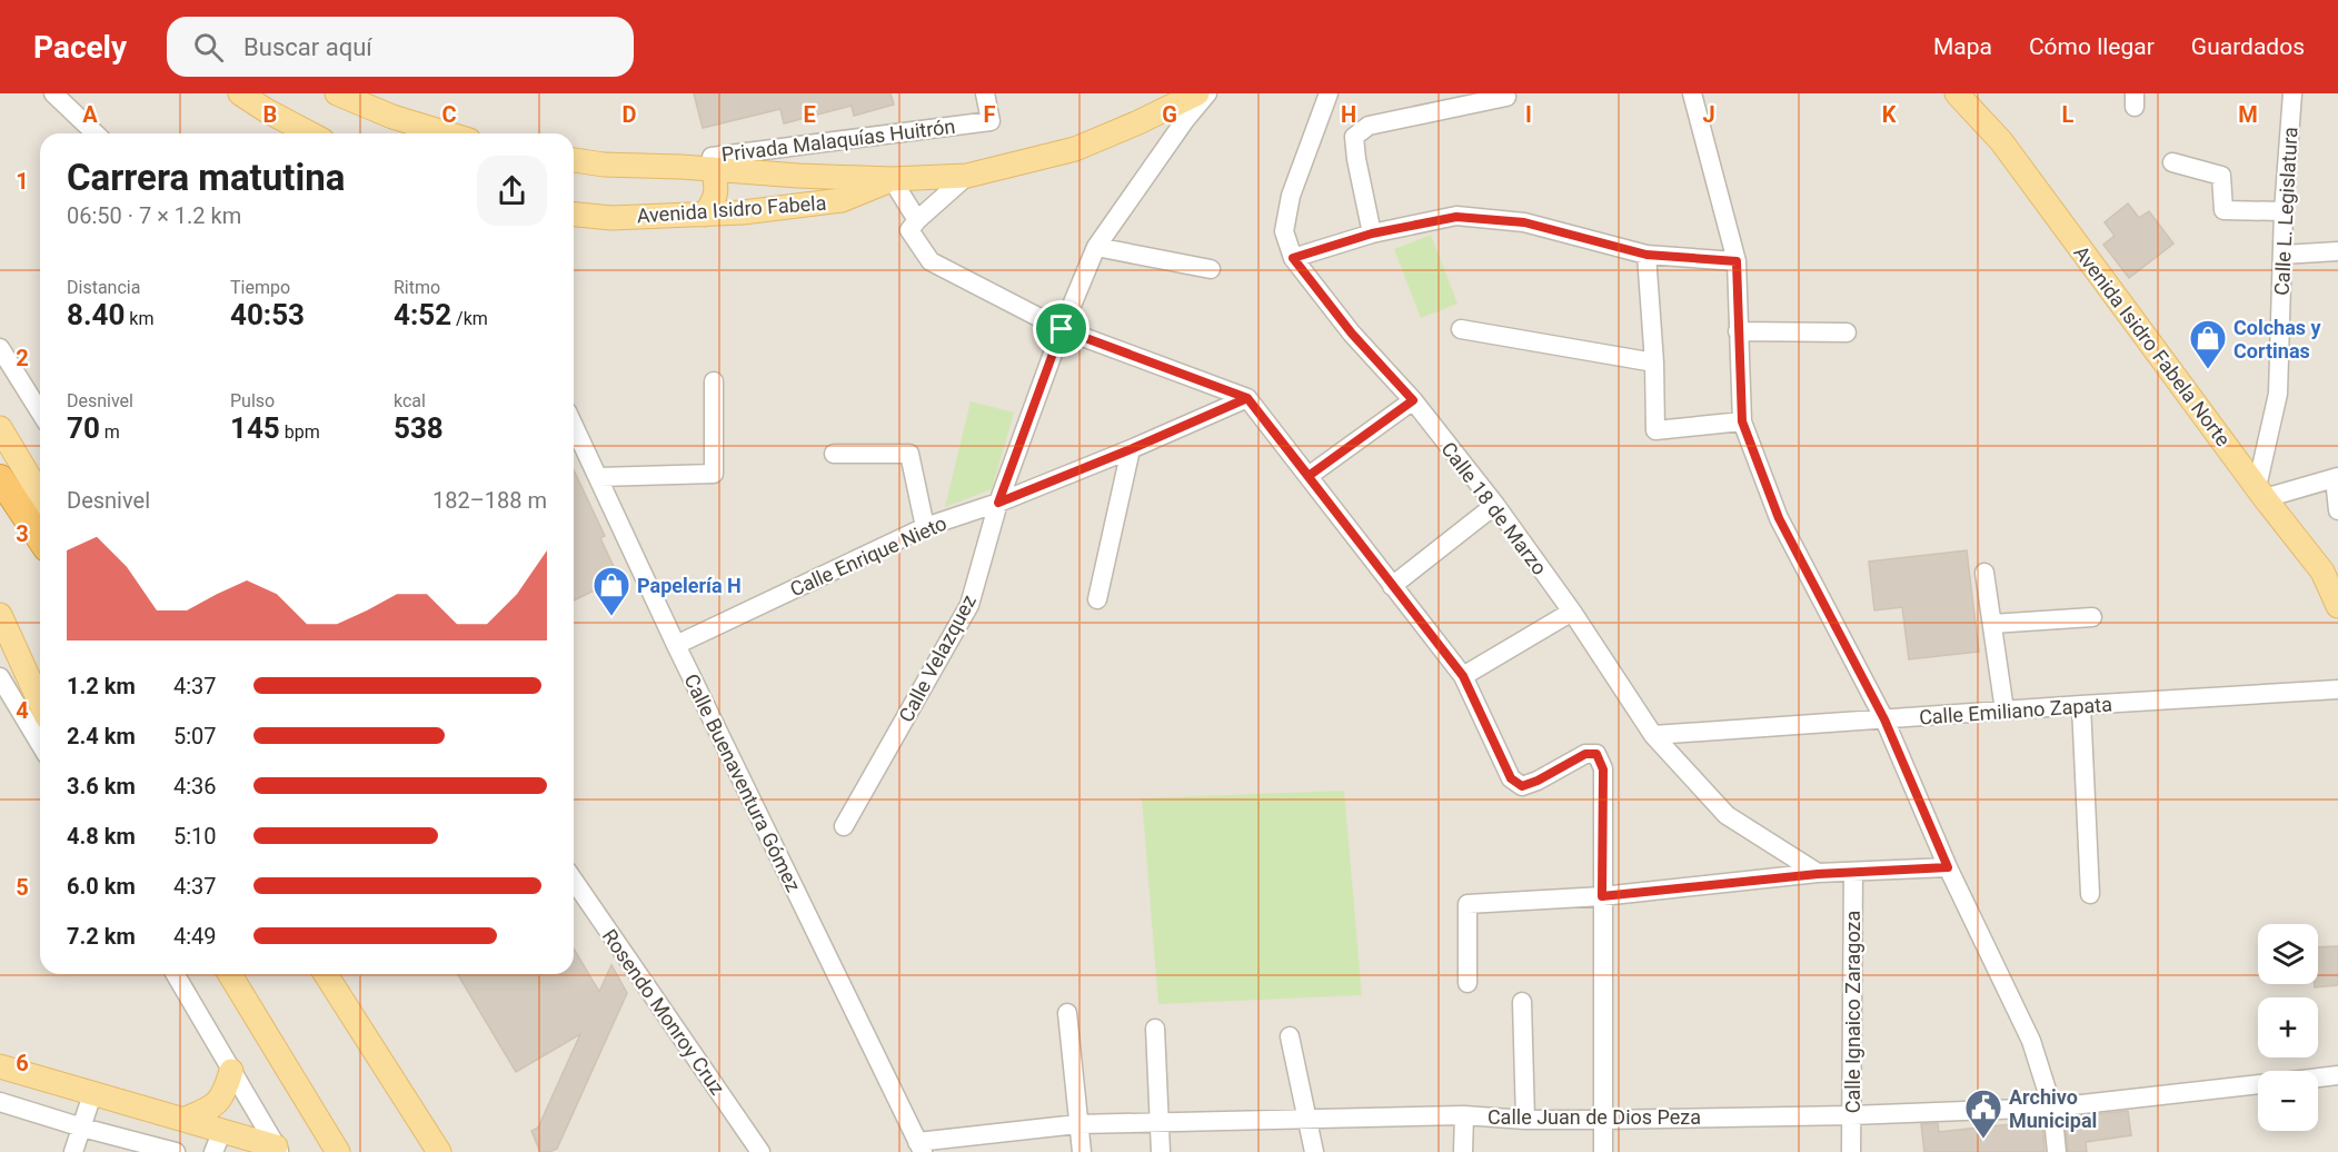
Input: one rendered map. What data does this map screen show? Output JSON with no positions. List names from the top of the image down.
{
  "streets": {
    "main road": ["Avenida Isidro Fabela", "Avenida Isidro Fabela Norte"],
    "street": [
      "Privada Malaquías Huitrón",
      "Calle L. Legislatura",
      "Calle 18 de Marzo",
      "Calle Enrique Nieto",
      "Calle Velazquez",
      "Calle Emiliano Zapata",
      "Calle Buenaventura Gómez",
      "Rosendo Monroy Cruz",
      "Calle Ignaico Zaragoza",
      "Calle Juan de Dios Peza"
    ]
  },
  "crossings": [
    ["Privada Malaquías Huitrón", "Avenida Isidro Fabela"],
    ["Calle L. Legislatura", "Avenida Isidro Fabela Norte"],
    ["Calle 18 de Marzo", "Calle Emiliano Zapata"],
    ["Calle Enrique Nieto", "Calle Velazquez"],
    ["Calle Enrique Nieto", "Calle Buenaventura Gómez"],
    ["Calle Buenaventura Gómez", "Calle Juan de Dios Peza"],
    ["Calle Ignaico Zaragoza", "Calle Juan de Dios Peza"]
  ],
  "places": {
    "shop": ["Colchas y Cortinas", "Papelería H"],
    "public building": ["Archivo Municipal"]
  },
  "page": {
    "header": "Pacely",
    "search": "Buscar aquí",
    "nav": ["Mapa", "Cómo llegar", "Guardados"],
    "heading": ["Carrera matutina", "06:50 · 7 × 1.2 km"],
    "stats": [
      ["Distancia", "8.40 km"],
      ["Tiempo", "40:53"],
      ["Ritmo", "4:52 /km"],
      ["Desnivel", "70 m"],
      ["Pulso", "145 bpm"],
      ["kcal", "538"]
    ],
    "chart": ["Desnivel", "182–188 m"],
    "list": [
      {
        "name": "1.2 km",
        "note": "4:37"
      },
      {
        "name": "2.4 km",
        "note": "5:07"
      },
      {
        "name": "3.6 km",
        "note": "4:36"
      },
      {
        "name": "4.8 km",
        "note": "5:10"
      },
      {
        "name": "6.0 km",
        "note": "4:37"
      },
      {
        "name": "7.2 km",
        "note": "4:49"
      }
    ],
    "map_buttons": ["+", "−"]
  },
  "grid": {
    "columns": [
      "A",
      "B",
      "C",
      "D",
      "E",
      "F",
      "G",
      "H",
      "I",
      "J",
      "K",
      "L",
      "M"
    ],
    "rows": [
      "1",
      "2",
      "3",
      "4",
      "5",
      "6"
    ]
  }
}
